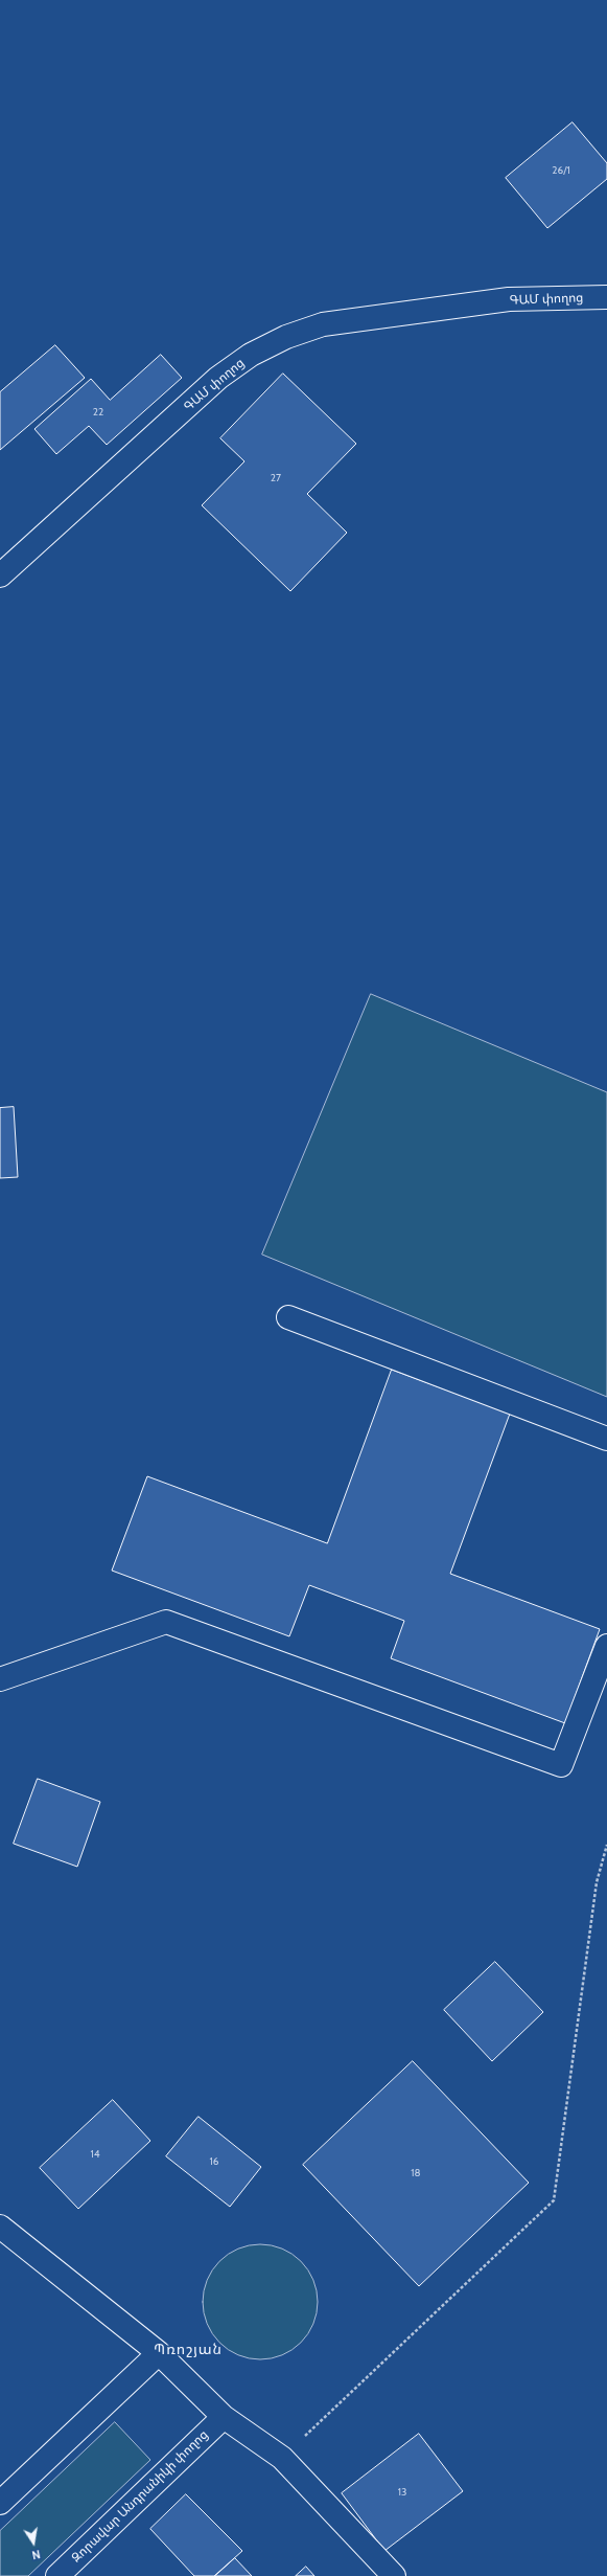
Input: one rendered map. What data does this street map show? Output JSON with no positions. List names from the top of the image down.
{
  "streets": {
    "street": ["ԳԱՄ փողոց", "Զորավար Անդրանիկի փողոց"]
  },
  "districts": ["Պռոշյան"],
  "house_numbers": [
    "26/1",
    "22",
    "27",
    "14",
    "16",
    "18",
    "13"
  ],
  "north": "bottom"
}
